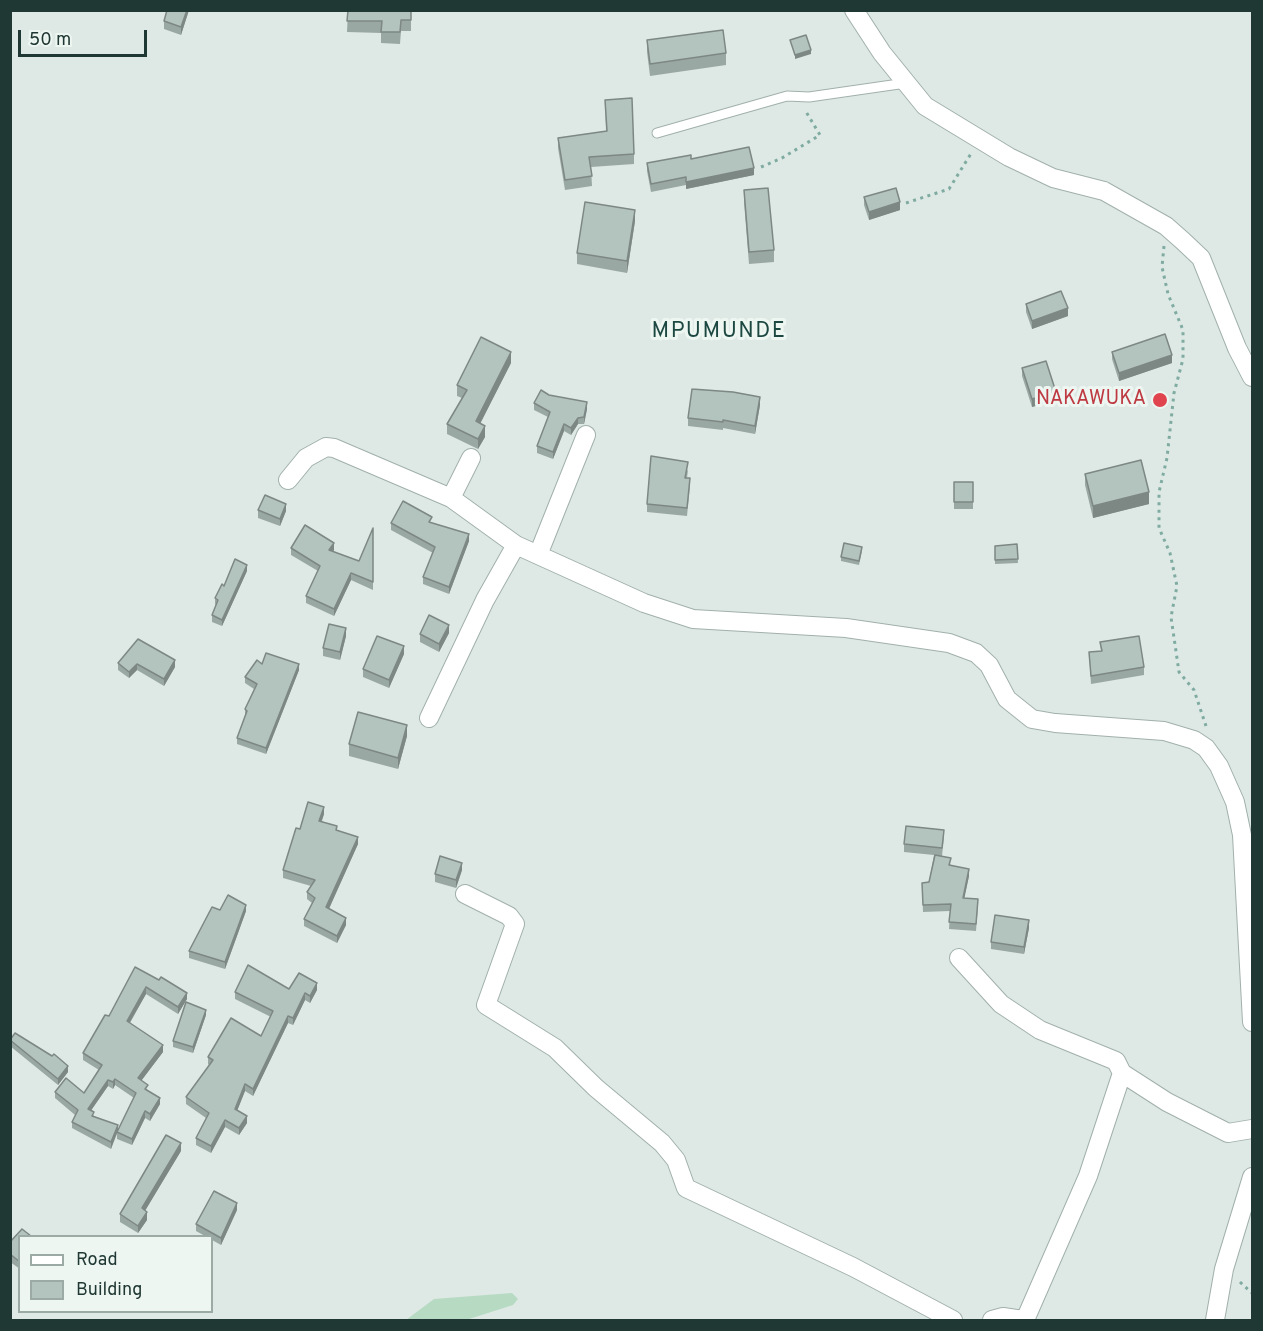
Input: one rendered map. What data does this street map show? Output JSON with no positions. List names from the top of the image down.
{
  "districts": ["MPUMUNDE"],
  "places": ["NAKAWUKA"],
  "legend": ["Road", "Building"],
  "scale_bar": "50 m"
}
